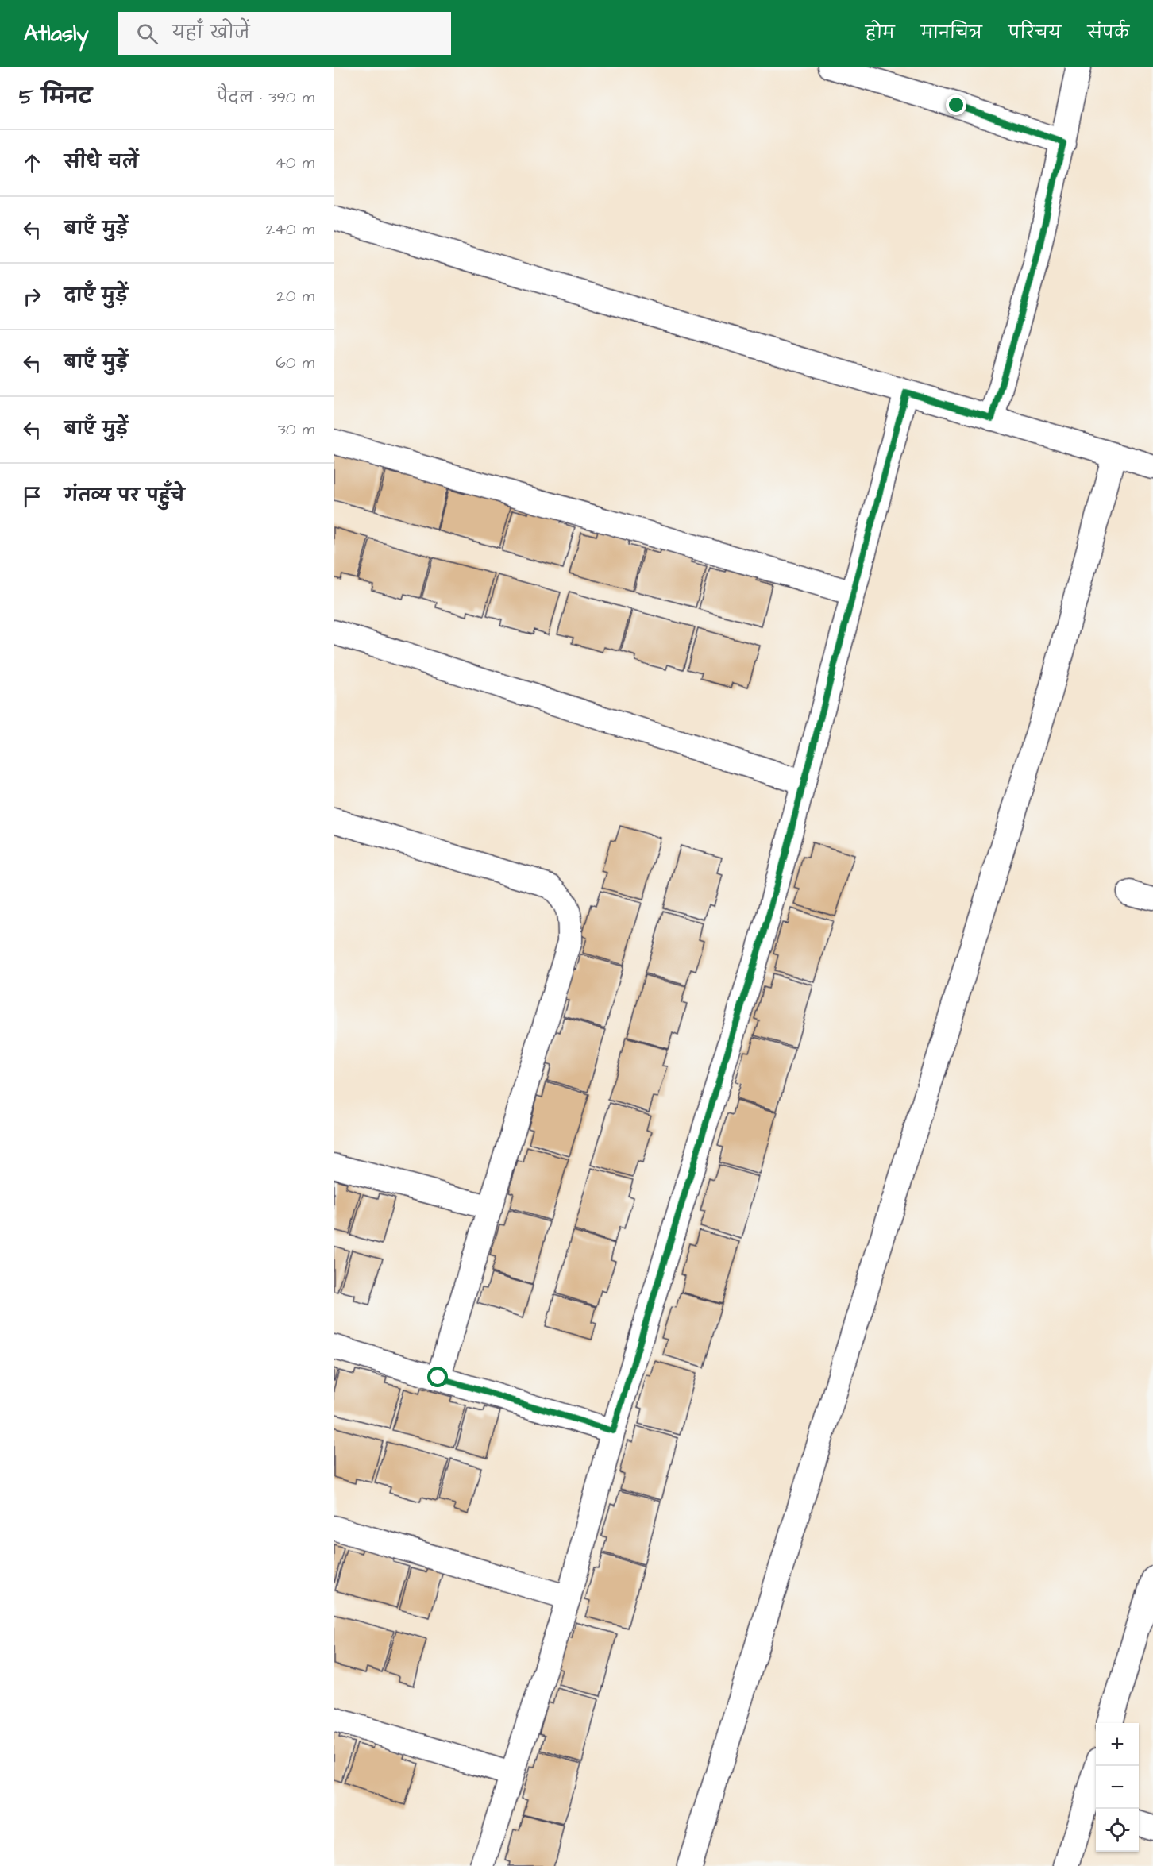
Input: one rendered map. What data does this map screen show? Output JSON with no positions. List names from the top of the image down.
{
  "page": {
    "header": "Atlasly",
    "search": "यहाँ खोजें",
    "nav": [
      "होम",
      "मानचित्र",
      "परिचय",
      "संपर्क"
    ],
    "heading": ["5 मिनट", "पैदल · 390 m"],
    "list": [
      ["सीधे चलें", "40 m"],
      ["बाएँ मुड़ें", "240 m"],
      ["दाएँ मुड़ें", "20 m"],
      ["बाएँ मुड़ें", "60 m"],
      ["बाएँ मुड़ें", "30 m"],
      "गंतव्य पर पहुँचे"
    ],
    "map_buttons": ["+", "−"]
  }
}
